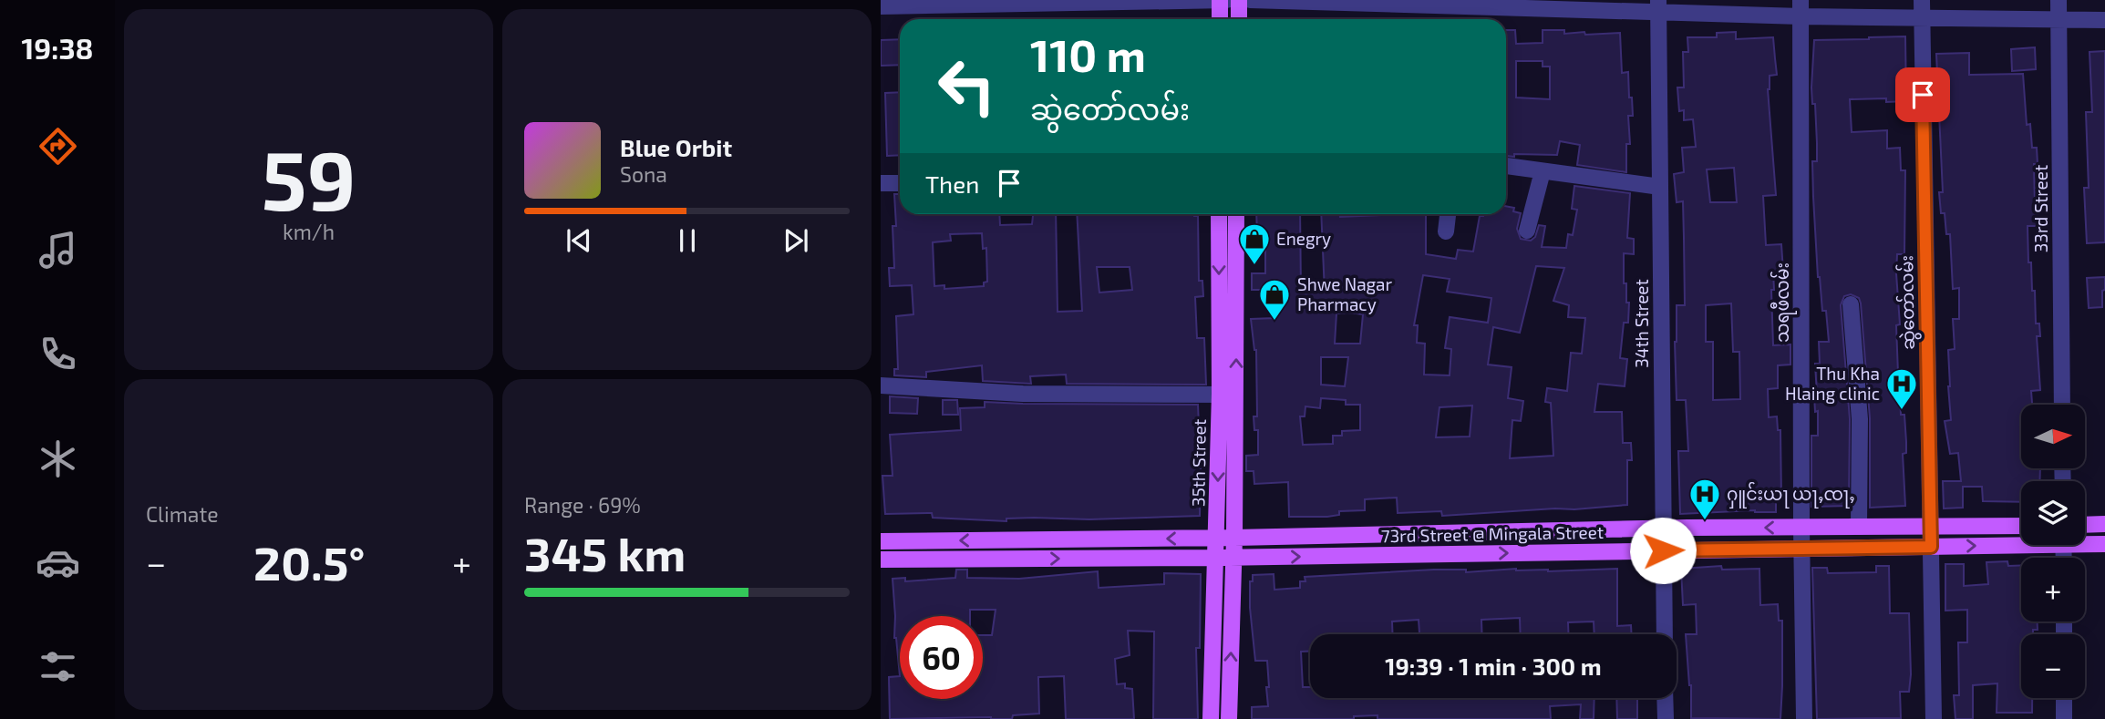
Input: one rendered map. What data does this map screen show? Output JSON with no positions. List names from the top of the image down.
{
  "streets": {
    "main road": ["35th Street", "73rd Street @ Mingala Street"],
    "street": [
      "33rd Street",
      "သရဖီလမ်း",
      "ဆွဲတော်လမ်း",
      "34th Street"
    ]
  },
  "crossings": [
    ["သရဖီလမ်း", "73rd Street @ Mingala Street"],
    ["ဆွဲတော်လမ်း", "73rd Street @ Mingala Street"],
    ["34th Street", "73rd Street @ Mingala Street"],
    ["35th Street", "73rd Street @ Mingala Street"]
  ],
  "places": {
    "shop": ["Enegry", "Shwe Nagar Pharmacy"],
    "hospital": ["Thu Kha Hlaing clinic", "ႁူင်းယႃ ယႃႇၸႃႇ"]
  },
  "north": "right",
  "page": {
    "tabs": "19:38",
    "tile": [
      ["59", "km/h"],
      "Climate",
      ["Range · 69%", "345 km"]
    ],
    "turn": ["110 m", "ဆွဲတော်လမ်း"],
    "song": ["Blue Orbit", "Sona"],
    "then": "Then",
    "map_buttons": ["+", "−"],
    "heat": ["−", "20.5°", "+"],
    "limit": "60",
    "trip": "19:39 · 1 min · 300 m"
  }
}
